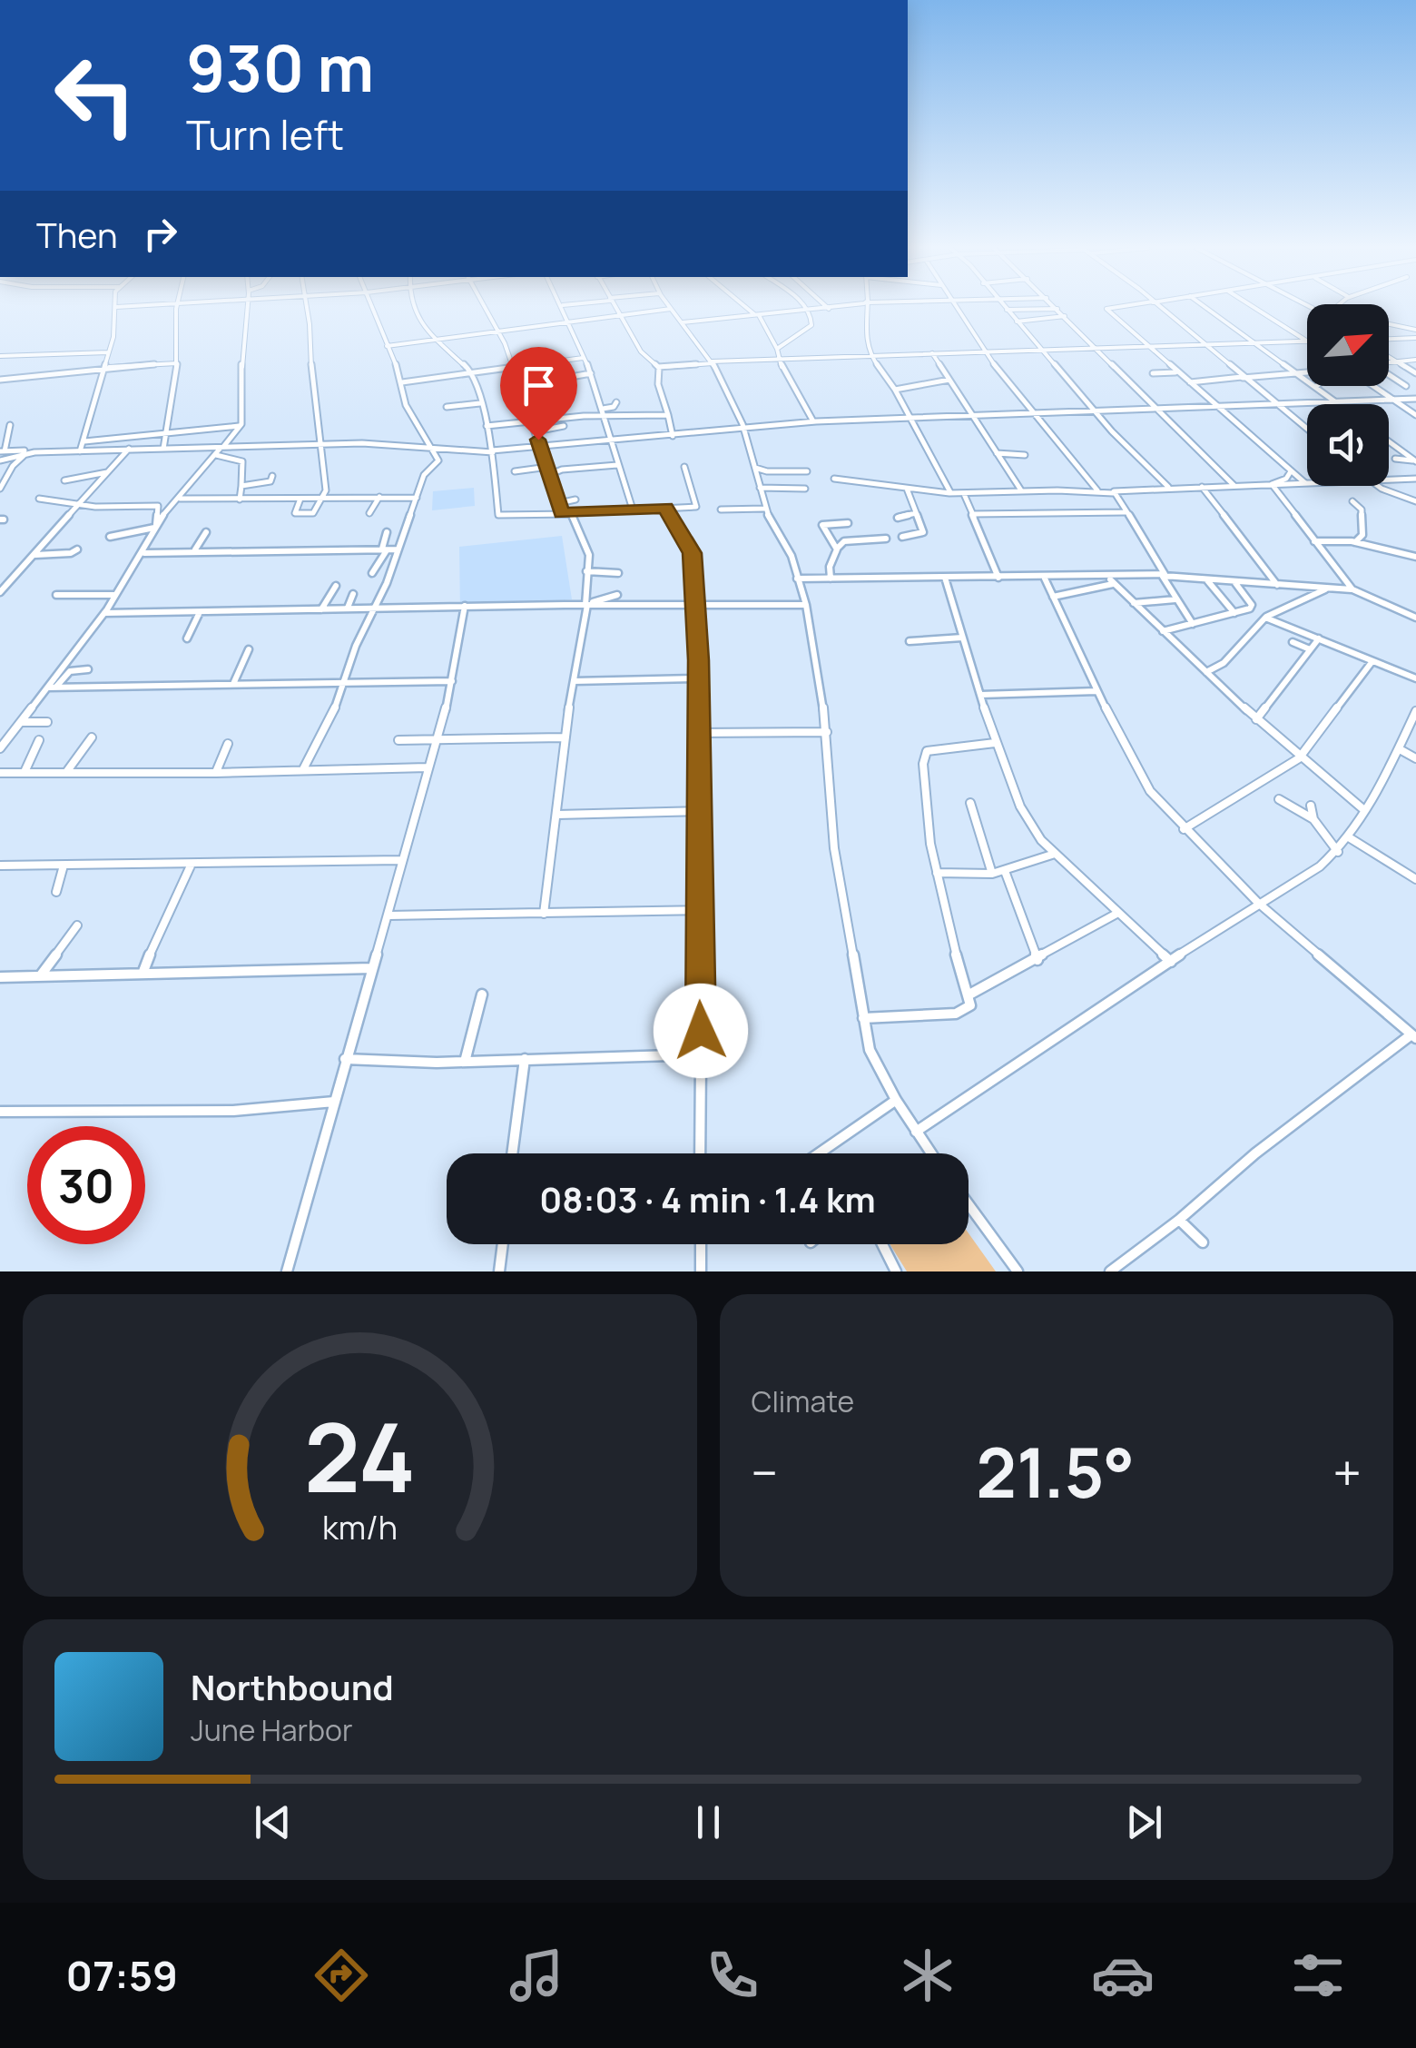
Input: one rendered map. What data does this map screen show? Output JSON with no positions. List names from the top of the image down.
{
  "north": "top right",
  "page": {
    "turn": ["930 m", "Turn left"],
    "then": "Then",
    "limit": "30",
    "trip": "08:03 · 4 min · 1.4 km",
    "tile": "Climate",
    "heat": ["−", "21.5°", "+"],
    "song": ["Northbound", "June Harbor"],
    "tabs": "07:59",
    "gauge": ["24", "km/h"]
  }
}
